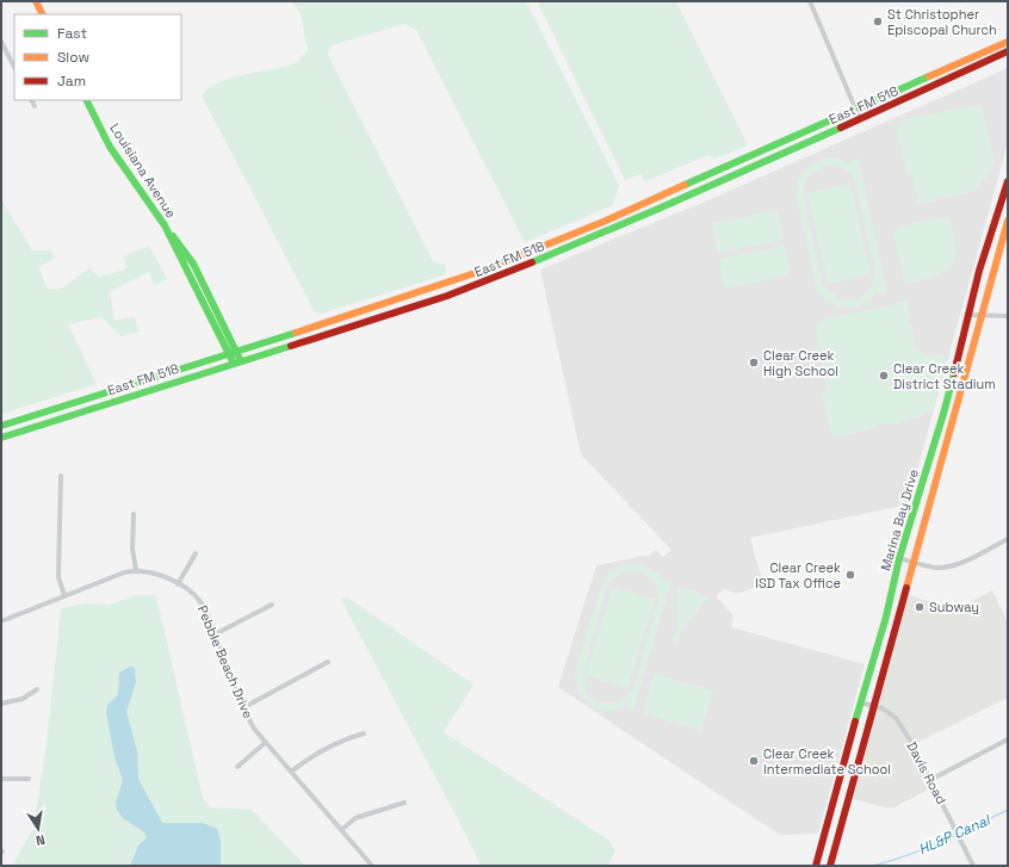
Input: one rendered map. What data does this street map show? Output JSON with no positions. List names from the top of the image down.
{
  "streets": {
    "main road": ["East FM 518", "Louisiana Avenue", "Marina Bay Drive"],
    "street": ["Pebble Beach Drive", "Davis Road"]
  },
  "crossings": [
    ["East FM 518", "Louisiana Avenue"],
    ["Marina Bay Drive", "Davis Road"]
  ],
  "water": ["HL&P Canal"],
  "places": [
    "St Christopher Episcopal Church",
    "Clear Creek High School",
    "Clear Creek District Stadium",
    "Clear Creek ISD Tax Office",
    "Subway",
    "Clear Creek Intermediate School"
  ],
  "legend": ["Fast", "Slow", "Jam"],
  "north": "bottom"
}
